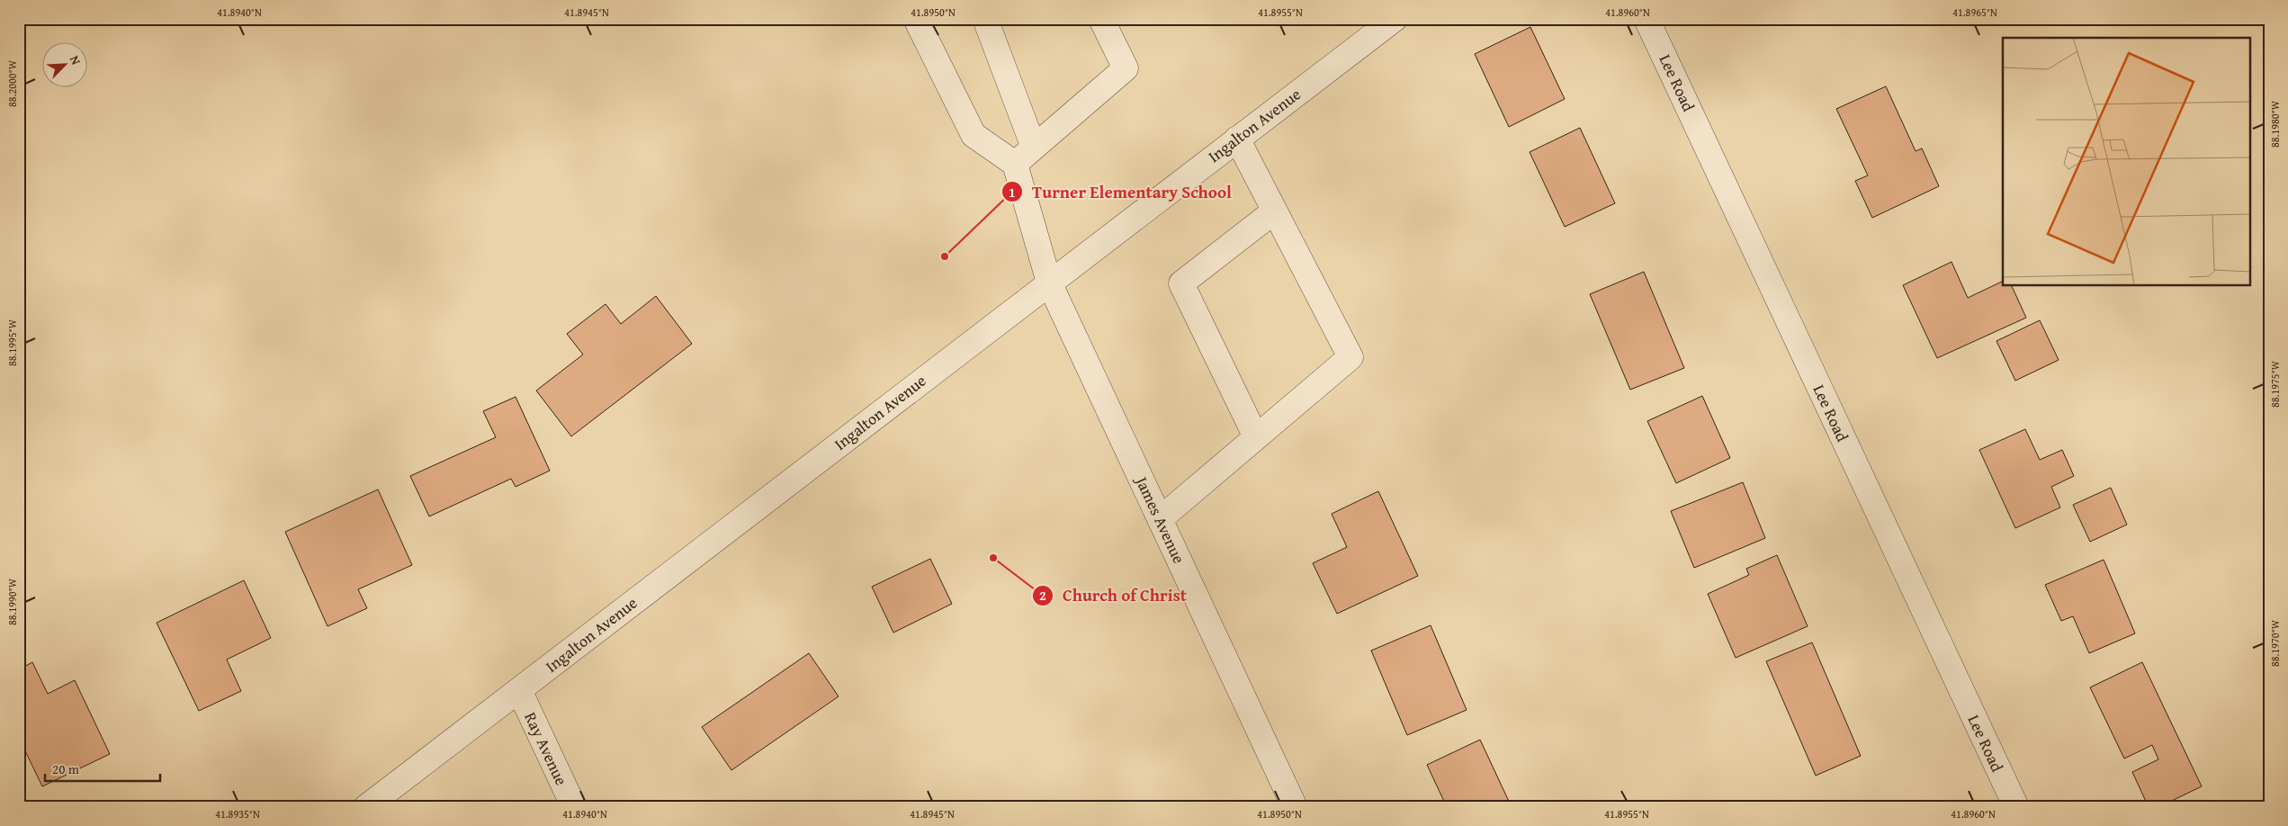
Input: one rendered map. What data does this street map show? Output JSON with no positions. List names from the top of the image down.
{
  "streets": {
    "street": [
      "Lee Road",
      "Ingalton Avenue",
      "James Avenue",
      "Ray Avenue"
    ]
  },
  "crossings": [
    ["Ingalton Avenue", "James Avenue"],
    ["Ingalton Avenue", "Ray Avenue"]
  ],
  "places": ["Turner Elementary School", "Church of Christ"],
  "scale_bar": "20 m",
  "north": "top right",
  "coordinates": [
    "41.8940°N",
    "41.8945°N",
    "41.8950°N",
    "41.8955°N",
    "41.8960°N",
    "41.8965°N",
    "88.2000°W",
    "88.1980°W",
    "88.1995°W",
    "88.1975°W",
    "88.1990°W",
    "88.1970°W",
    "41.8935°N"
  ]
}
